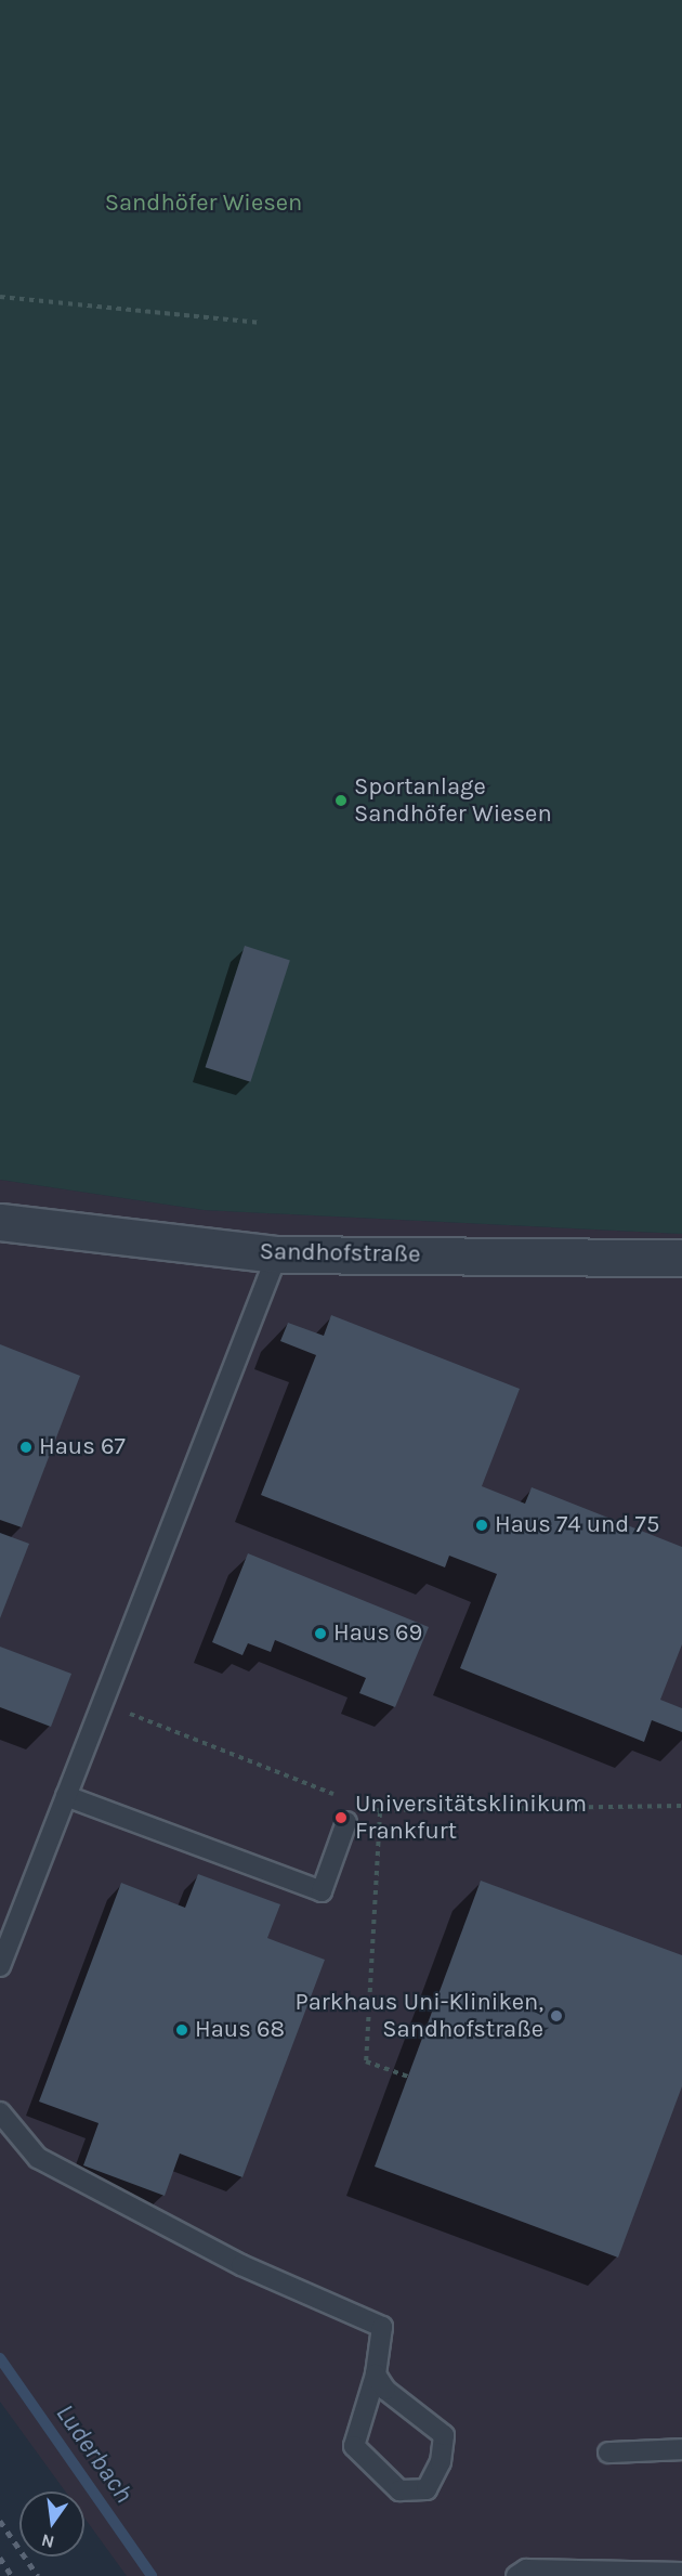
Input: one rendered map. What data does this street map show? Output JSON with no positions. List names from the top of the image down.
{
  "streets": {
    "street": ["Sandhofstraße"]
  },
  "water": ["Luderbach"],
  "parks": ["Sandhöfer Wiesen"],
  "places": [
    "Sportanlage Sandhöfer Wiesen",
    "Haus 67",
    "Haus 74 und 75",
    "Haus 69",
    "Universitätsklinikum Frankfurt",
    "Parkhaus Uni-Kliniken, Sandhofstraße",
    "Haus 68"
  ],
  "north": "bottom"
}
